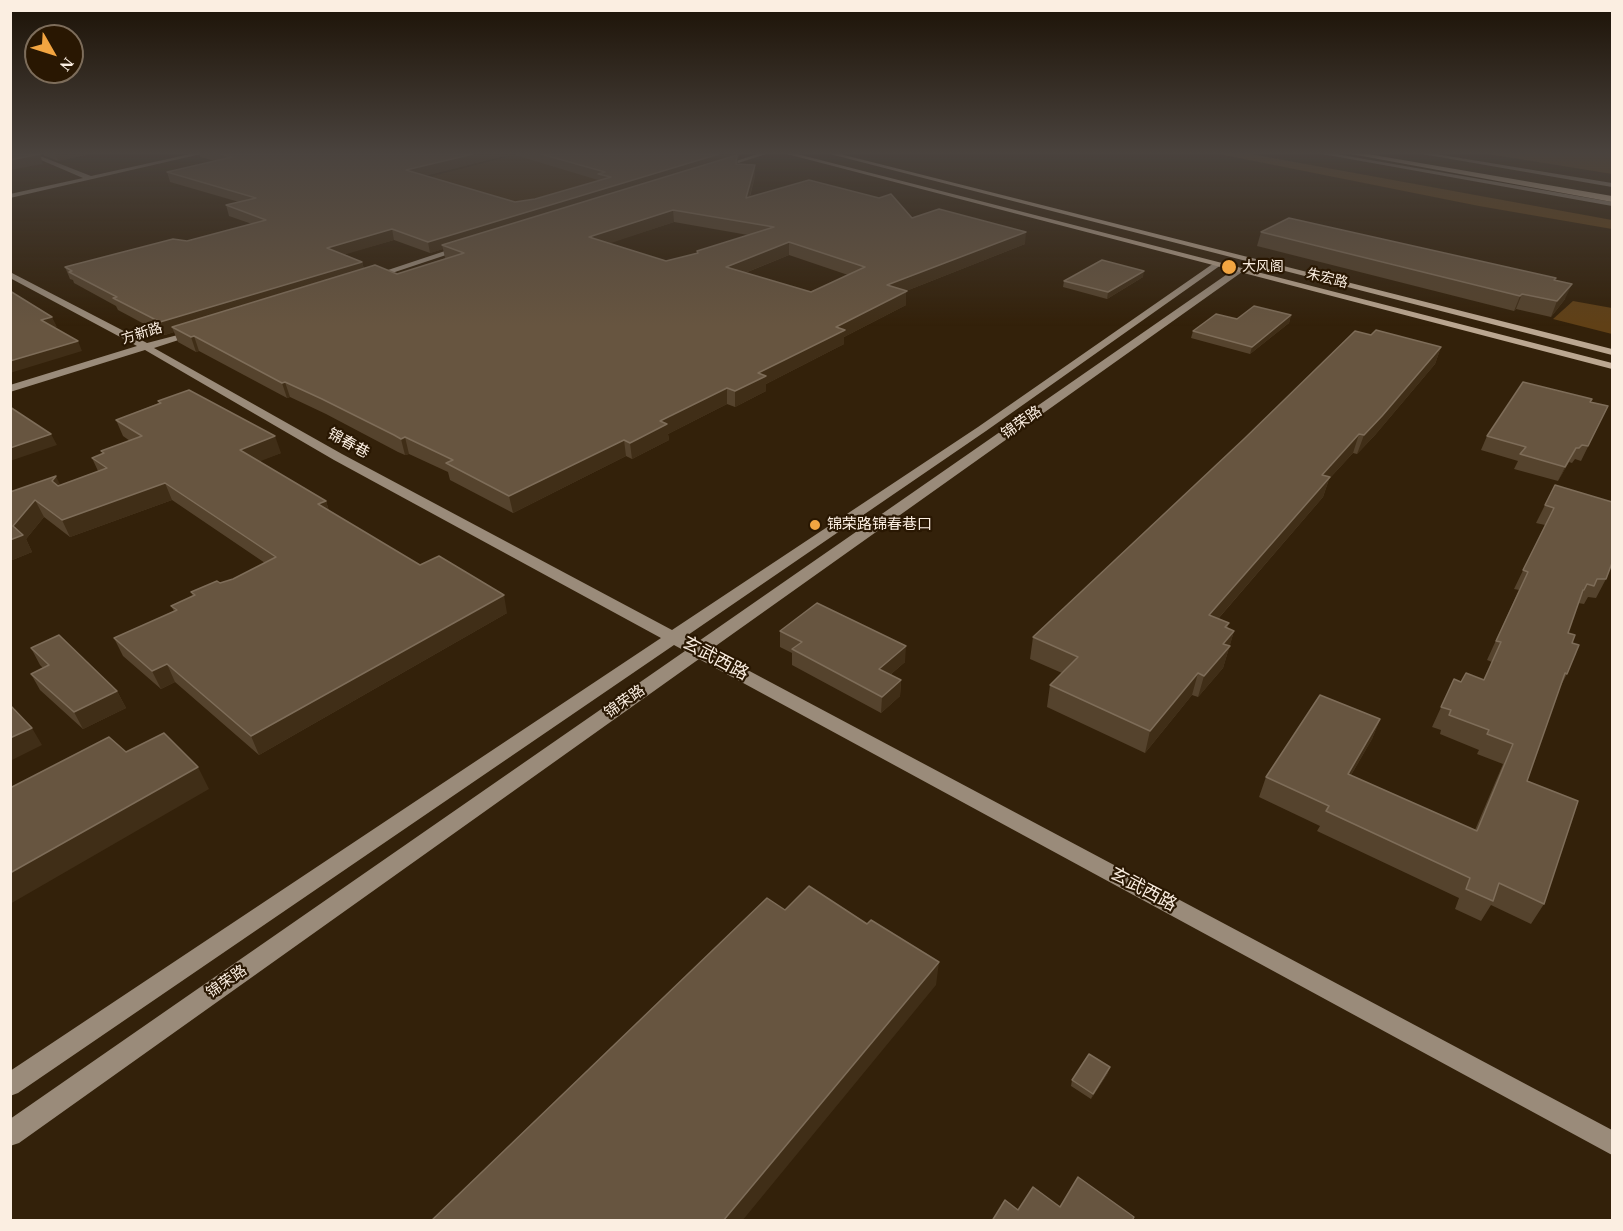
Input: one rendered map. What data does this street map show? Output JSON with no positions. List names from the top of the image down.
{
  "streets": {
    "main road": ["朱宏路"],
    "street": [
      "方新路",
      "锦荣路",
      "锦春巷",
      "玄武西路"
    ]
  },
  "crossings": [
    ["朱宏路", "锦荣路"],
    ["方新路", "锦春巷"],
    ["锦荣路", "锦春巷"],
    ["锦荣路", "玄武西路"],
    ["锦春巷", "玄武西路"]
  ],
  "places": ["大风阁", "锦荣路锦春巷口"],
  "north": "bottom right"
}
